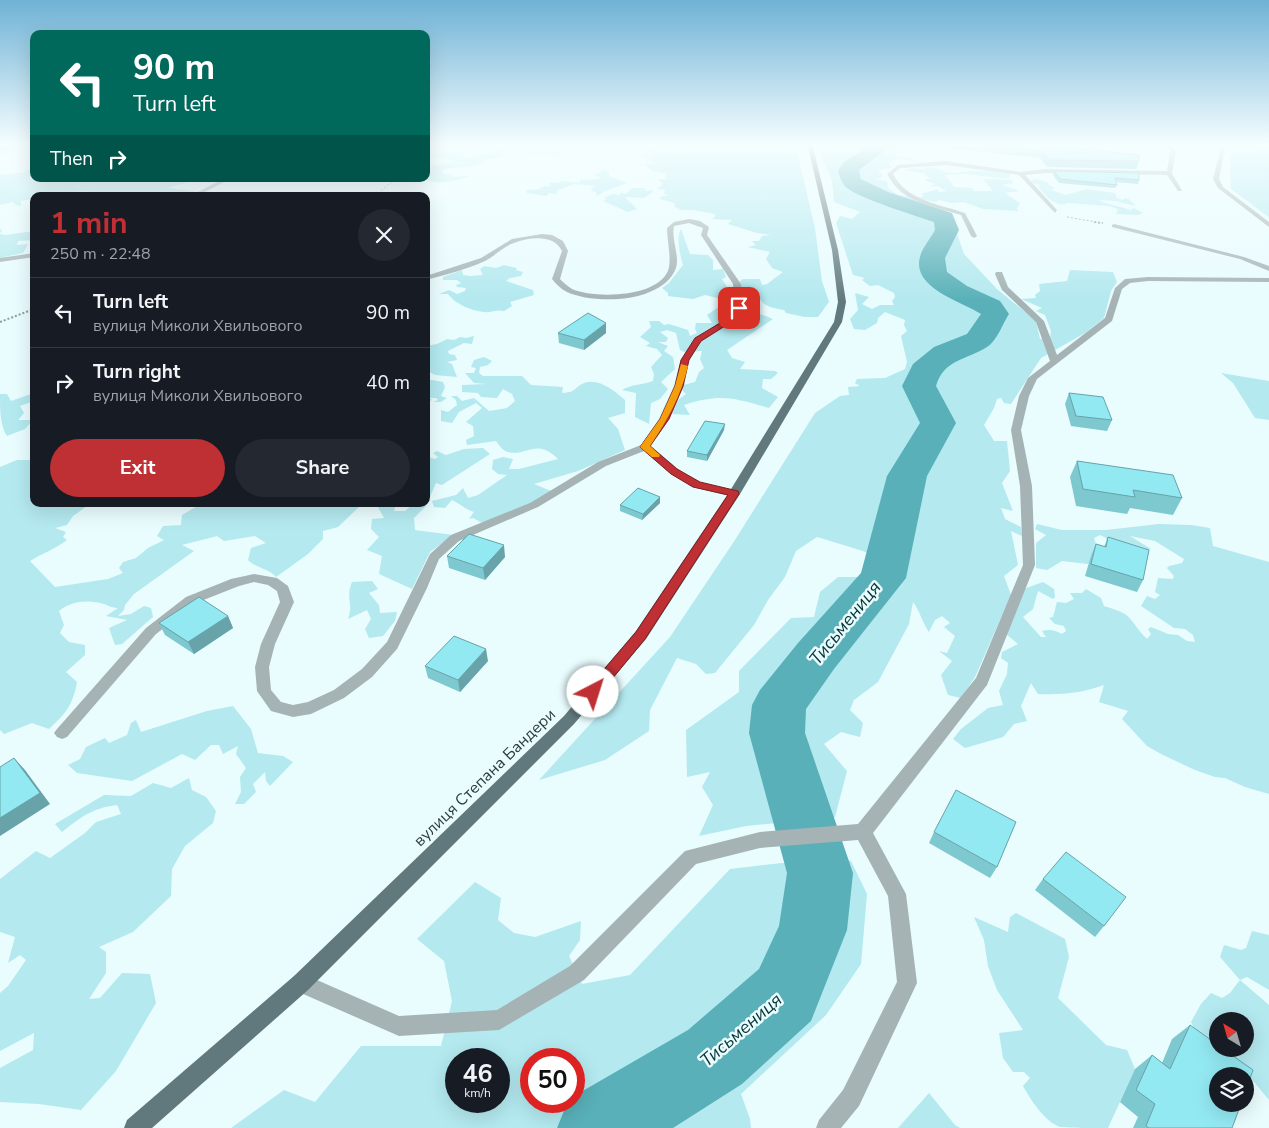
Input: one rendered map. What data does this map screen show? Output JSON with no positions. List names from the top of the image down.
{
  "streets": {
    "main road": ["вулиця Степана Бандери"]
  },
  "water": ["Тисьмениця"],
  "north": "top left",
  "page": {
    "turn": ["90 m", "Turn left"],
    "then": "Then",
    "heading": ["1 min", "250 m · 22:48"],
    "list": [
      {
        "name": "Turn left",
        "note": "вулиця Миколи Хвильового",
        "value": "90 m"
      },
      {
        "name": "Turn right",
        "note": "вулиця Миколи Хвильового",
        "value": "40 m"
      }
    ],
    "buttons": ["Exit", "Share"],
    "speed": "46 km/h",
    "limit": "50"
  }
}
